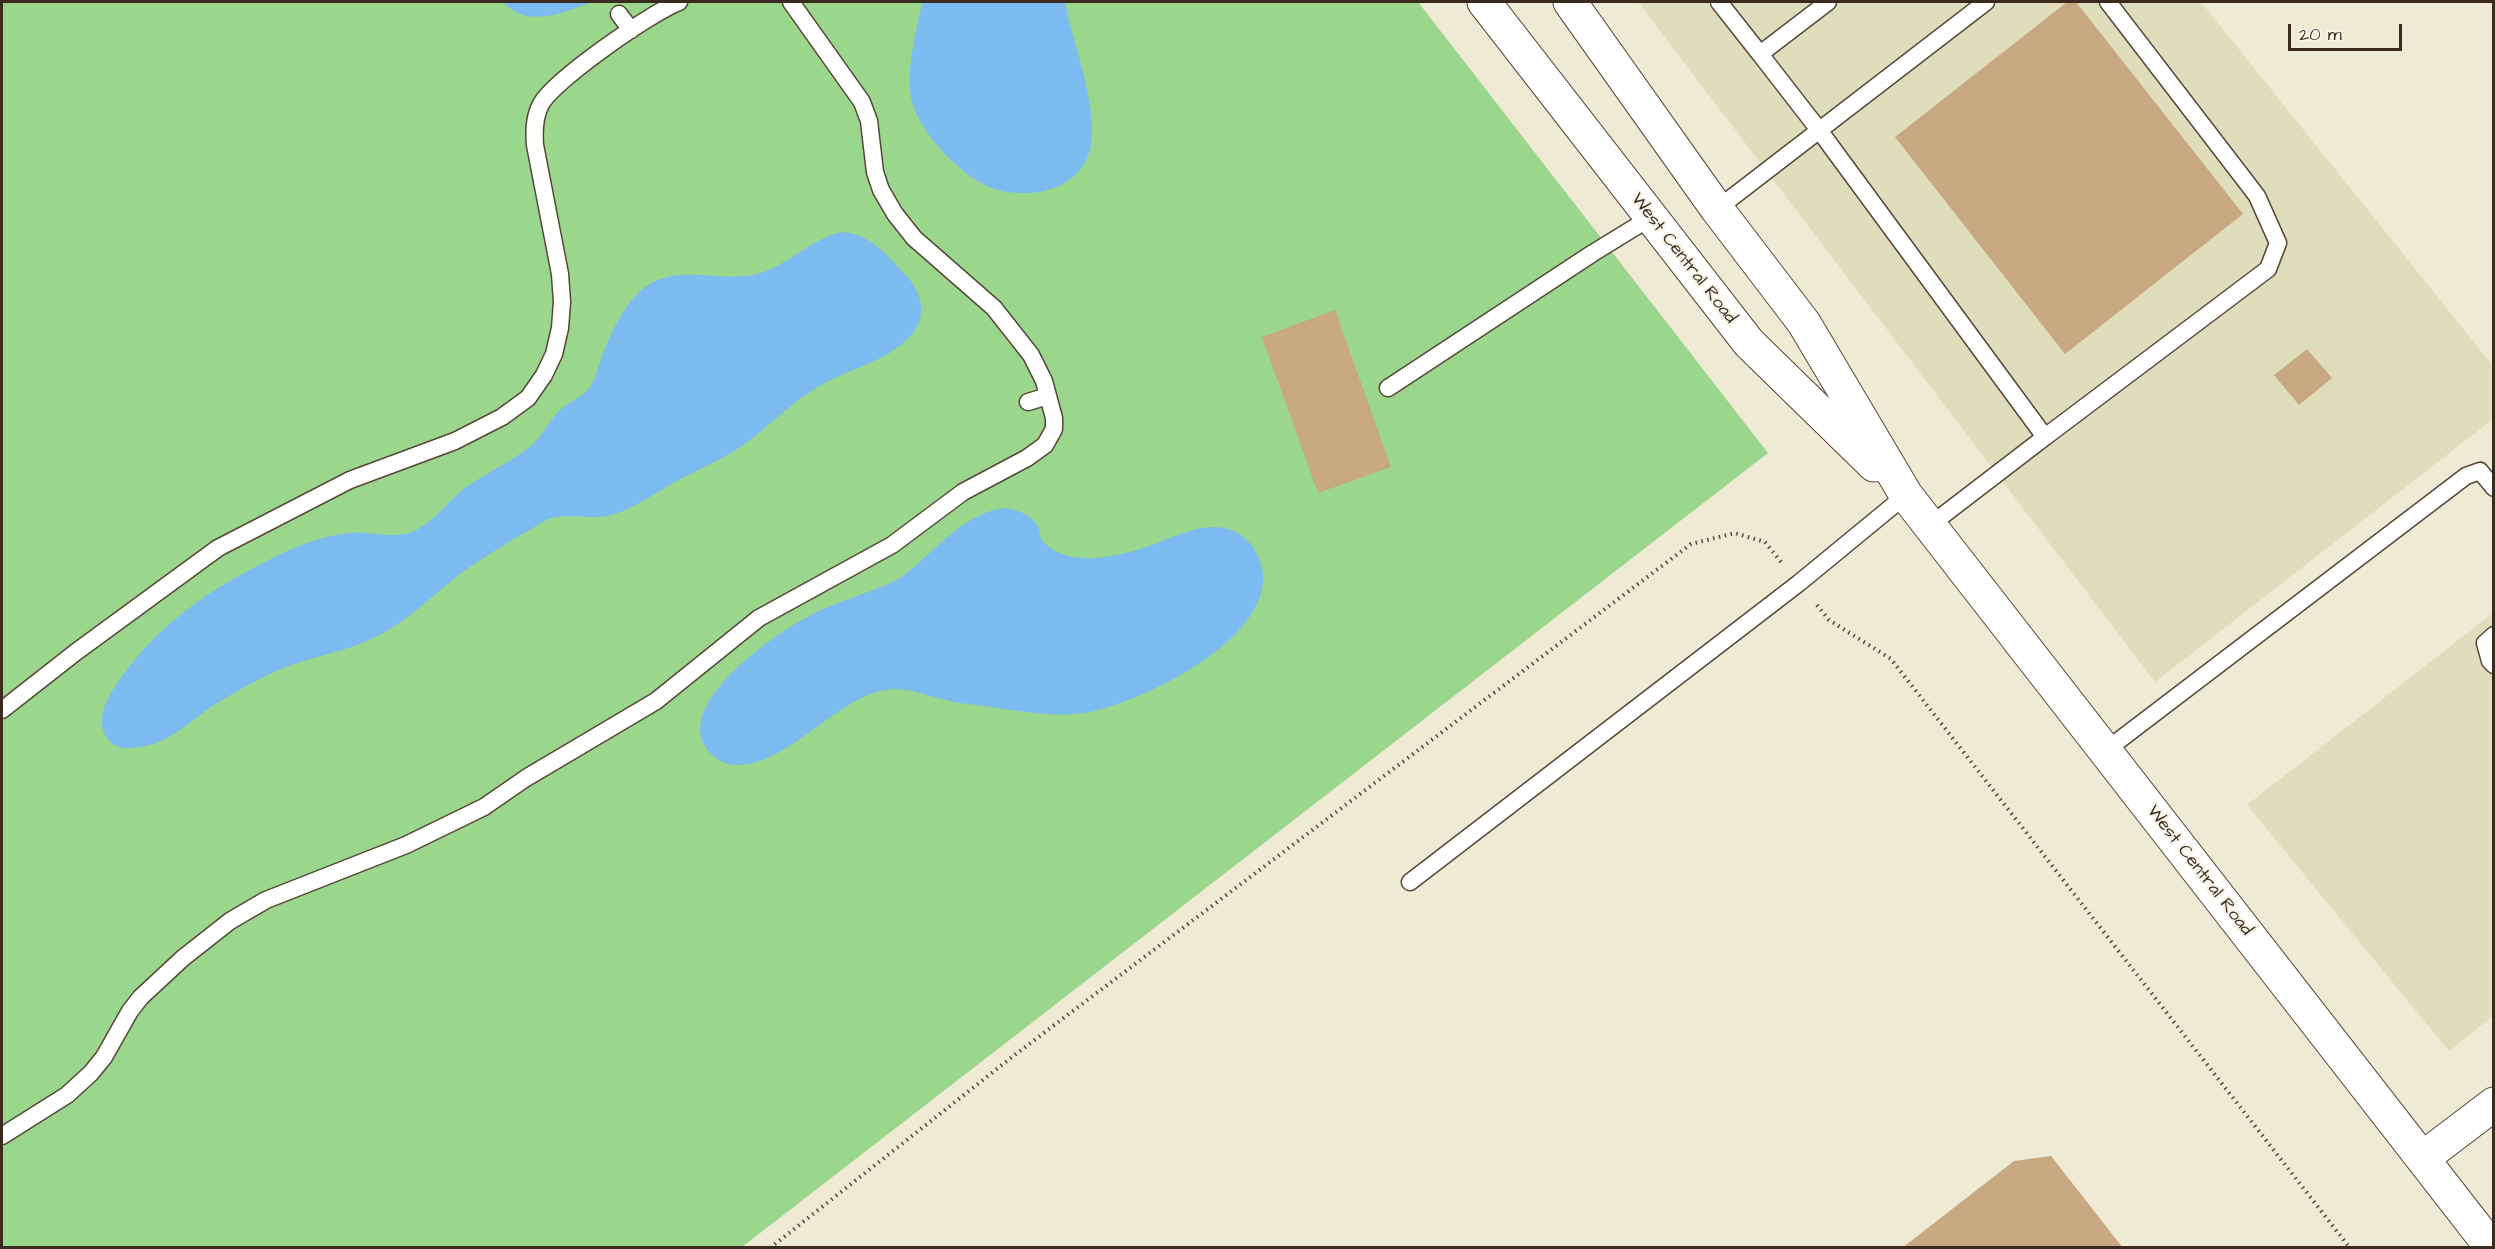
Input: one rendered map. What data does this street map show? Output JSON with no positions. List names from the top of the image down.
{
  "streets": {
    "main road": ["West Central Road"]
  },
  "scale_bar": "20 m"
}
